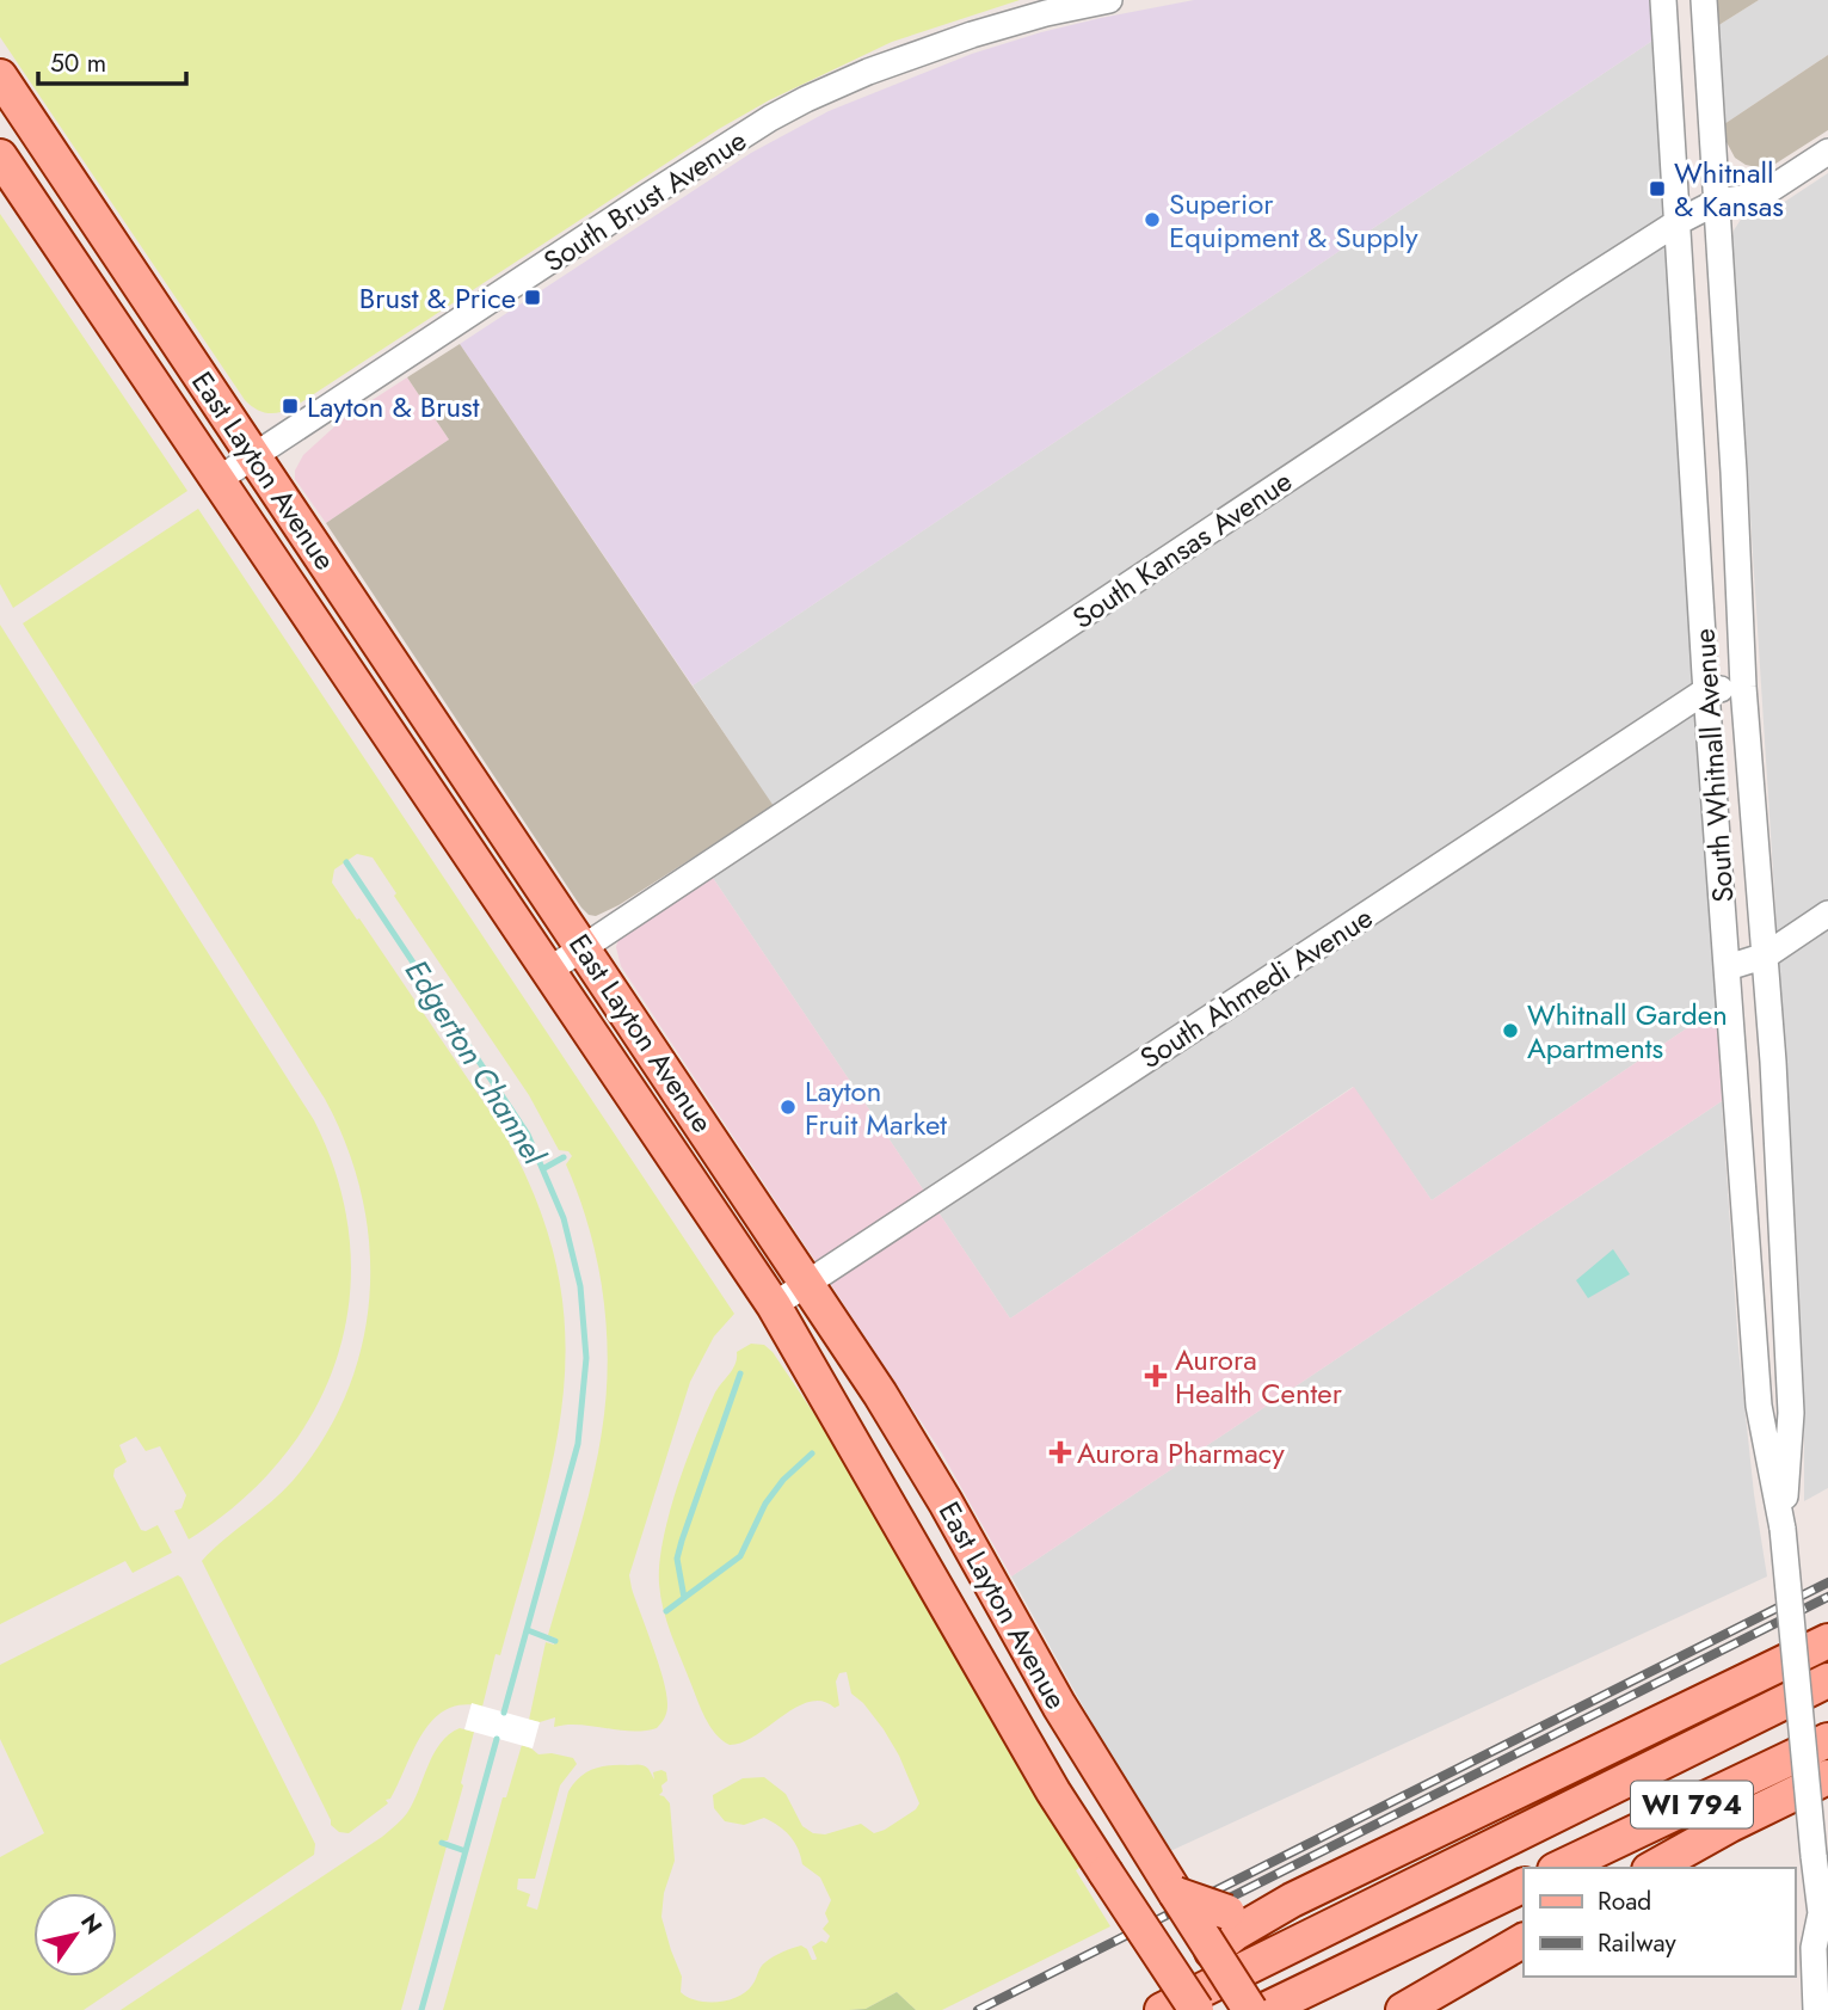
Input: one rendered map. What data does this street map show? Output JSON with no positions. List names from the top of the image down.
{
  "streets": {
    "main road": ["East Layton Avenue", "WI 794"],
    "street": [
      "South Brust Avenue",
      "South Kansas Avenue",
      "South Whitnall Avenue",
      "South Ahmedi Avenue"
    ]
  },
  "crossings": [
    ["South Brust Avenue", "East Layton Avenue"],
    ["East Layton Avenue", "South Kansas Avenue"],
    ["East Layton Avenue", "South Ahmedi Avenue"],
    ["South Kansas Avenue", "South Whitnall Avenue"],
    ["South Whitnall Avenue", "South Ahmedi Avenue"]
  ],
  "water": ["Edgerton Channel"],
  "places": {
    "transit": ["Whitnall & Kansas", "Brust & Price", "Layton & Brust"],
    "other": ["Superior Equipment & Supply", "Whitnall Garden Apartments", "Layton Fruit Market"],
    "health": ["Aurora Health Center", "Aurora Pharmacy"]
  },
  "legend": ["Road", "Railway"],
  "scale_bar": "50 m",
  "north": "top right"
}
